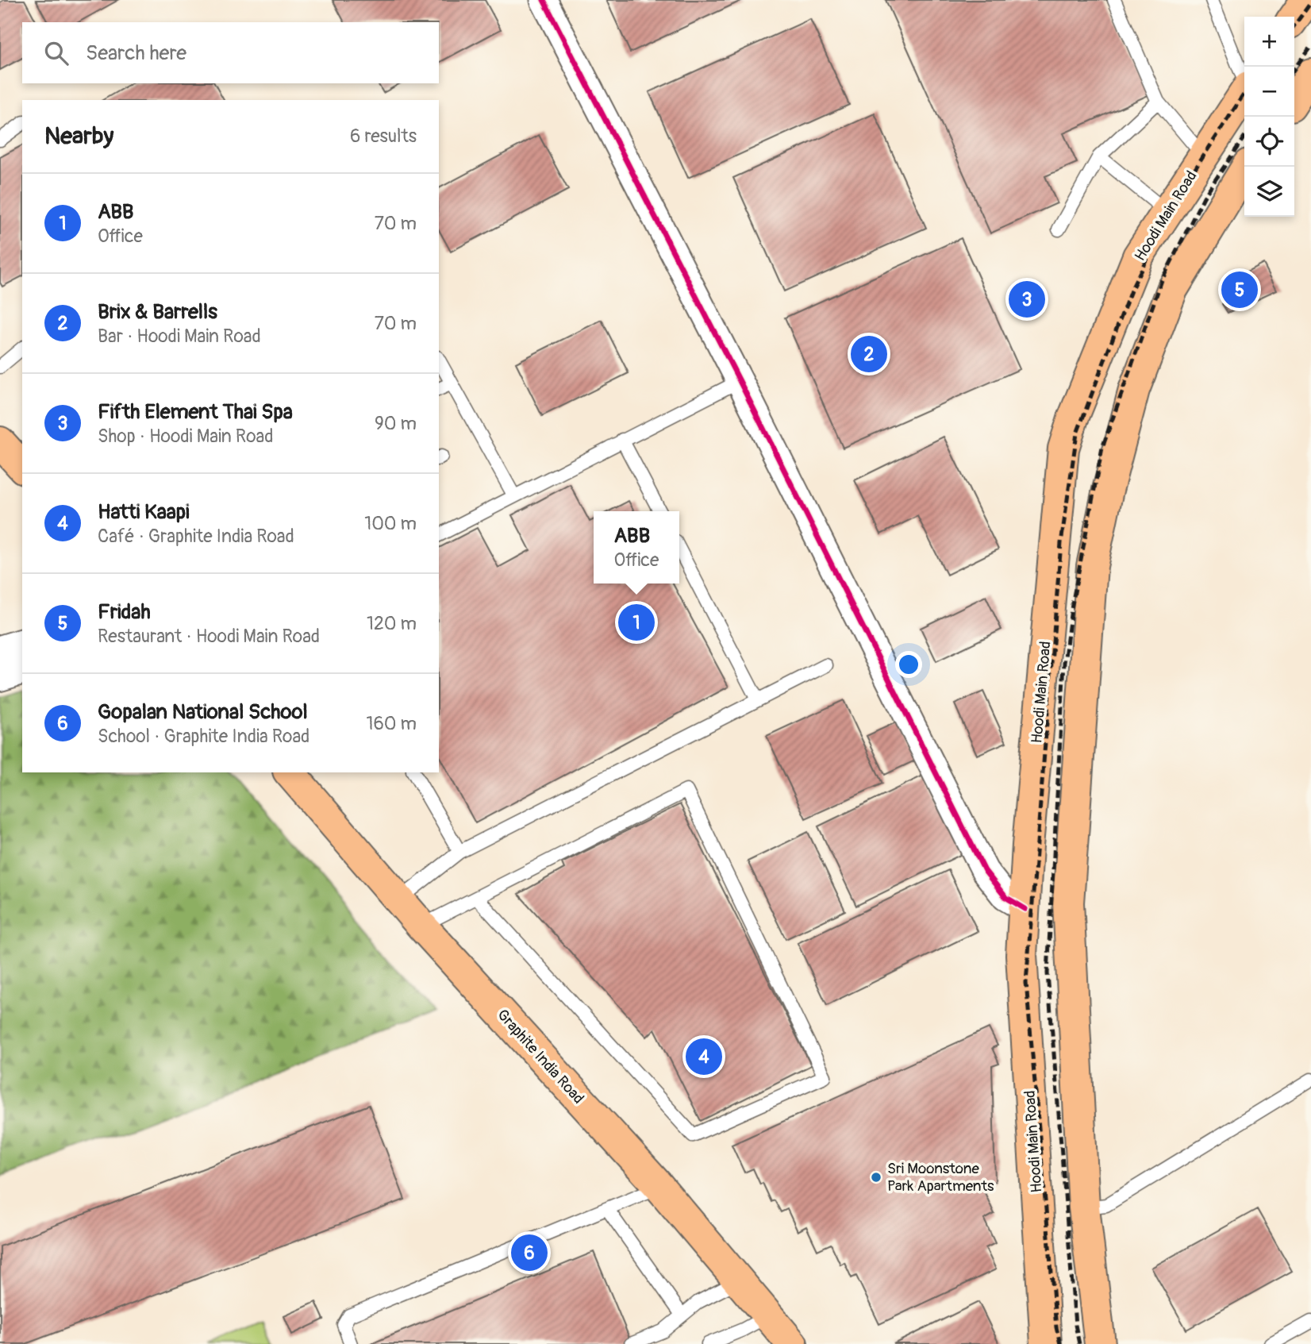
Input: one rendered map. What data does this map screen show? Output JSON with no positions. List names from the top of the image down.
{
  "streets": {
    "main road": ["Hoodi Main Road", "Graphite India Road"]
  },
  "places": ["Sri Moonstone Park Apartments"],
  "page": {
    "map_buttons": ["+", "−"],
    "search": "Search here",
    "heading": ["Nearby", "6 results"],
    "list": [
      {
        "mark": "1",
        "name": "ABB",
        "note": "Office",
        "value": "70 m"
      },
      {
        "mark": "2",
        "name": "Brix & Barrells",
        "note": "Bar · Hoodi Main Road",
        "value": "70 m"
      },
      {
        "mark": "3",
        "name": "Fifth Element Thai Spa",
        "note": "Shop · Hoodi Main Road",
        "value": "90 m"
      },
      {
        "mark": "4",
        "name": "Hatti Kaapi",
        "note": "Café · Graphite India Road",
        "value": "100 m"
      },
      {
        "mark": "5",
        "name": "Fridah",
        "note": "Restaurant · Hoodi Main Road",
        "value": "120 m"
      },
      {
        "mark": "6",
        "name": "Gopalan National School",
        "note": "School · Graphite India Road",
        "value": "160 m"
      }
    ],
    "pins": [
      "5",
      "3",
      "2",
      "1",
      "4",
      "6"
    ],
    "popup": ["ABB", "Office"]
  }
}
